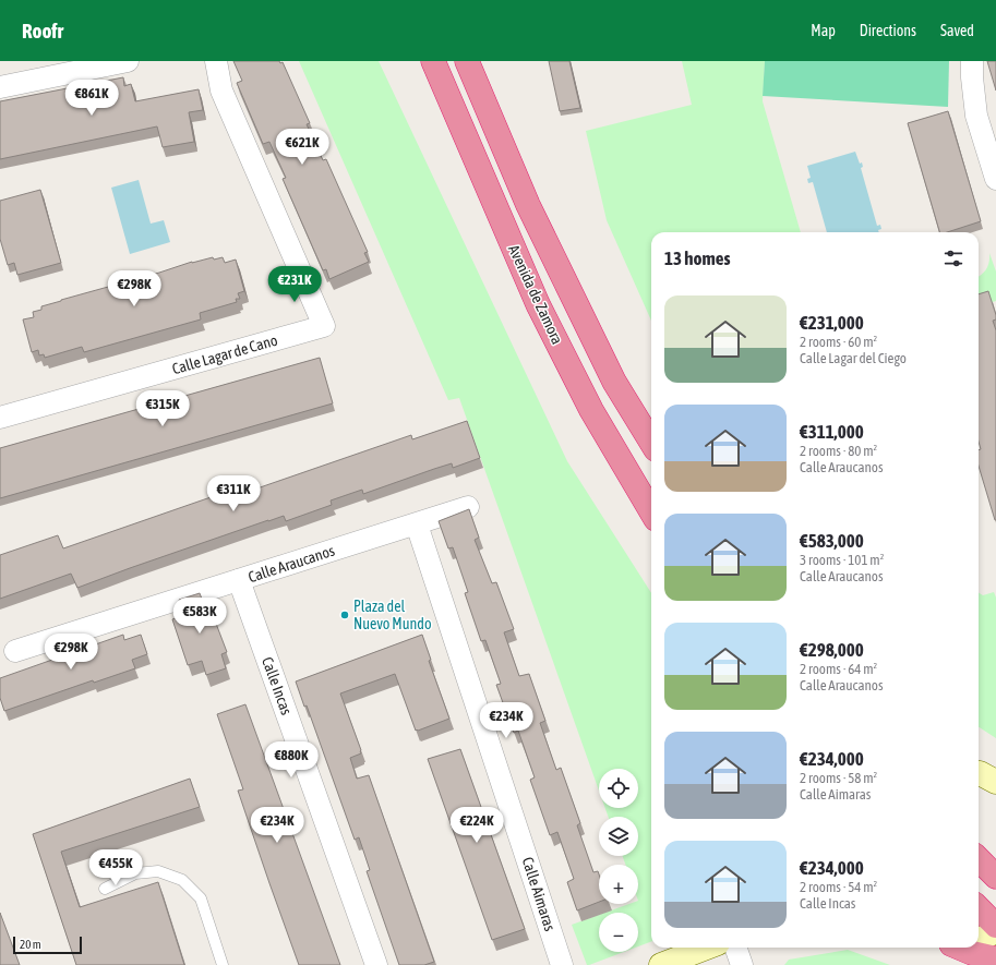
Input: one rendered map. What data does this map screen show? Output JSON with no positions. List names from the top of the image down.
{
  "streets": {
    "highway": ["Avenida de Zamora"],
    "street": [
      "Calle Lagar de Cano",
      "Calle Araucanos",
      "Calle Incas",
      "Calle Aimaras"
    ]
  },
  "crossings": [
    ["Calle Araucanos", "Calle Incas"],
    ["Calle Araucanos", "Calle Aimaras"]
  ],
  "places": ["Plaza del Nuevo Mundo"],
  "scale_bar": "20 m",
  "page": {
    "header": "Roofr",
    "nav": ["Map", "Directions", "Saved"],
    "price": [
      "€861K",
      "€621K",
      "€231K",
      "€298K",
      "€315K",
      "€311K",
      "€583K",
      "€298K",
      "€234K",
      "€880K",
      "€234K",
      "€224K",
      "€455K"
    ],
    "heading": "13 homes",
    "list": [
      {
        "name": "€231,000",
        "note": "2 rooms · 60 m² · Calle Lagar del Ciego"
      },
      {
        "name": "€311,000",
        "note": "2 rooms · 80 m² · Calle Araucanos"
      },
      {
        "name": "€583,000",
        "note": "3 rooms · 101 m² · Calle Araucanos"
      },
      {
        "name": "€298,000",
        "note": "2 rooms · 64 m² · Calle Araucanos"
      },
      {
        "name": "€234,000",
        "note": "2 rooms · 58 m² · Calle Aimaras"
      },
      {
        "name": "€234,000",
        "note": "2 rooms · 54 m² · Calle Incas"
      }
    ],
    "map_buttons": ["+", "−"],
    "scale": "20 m"
  }
}
